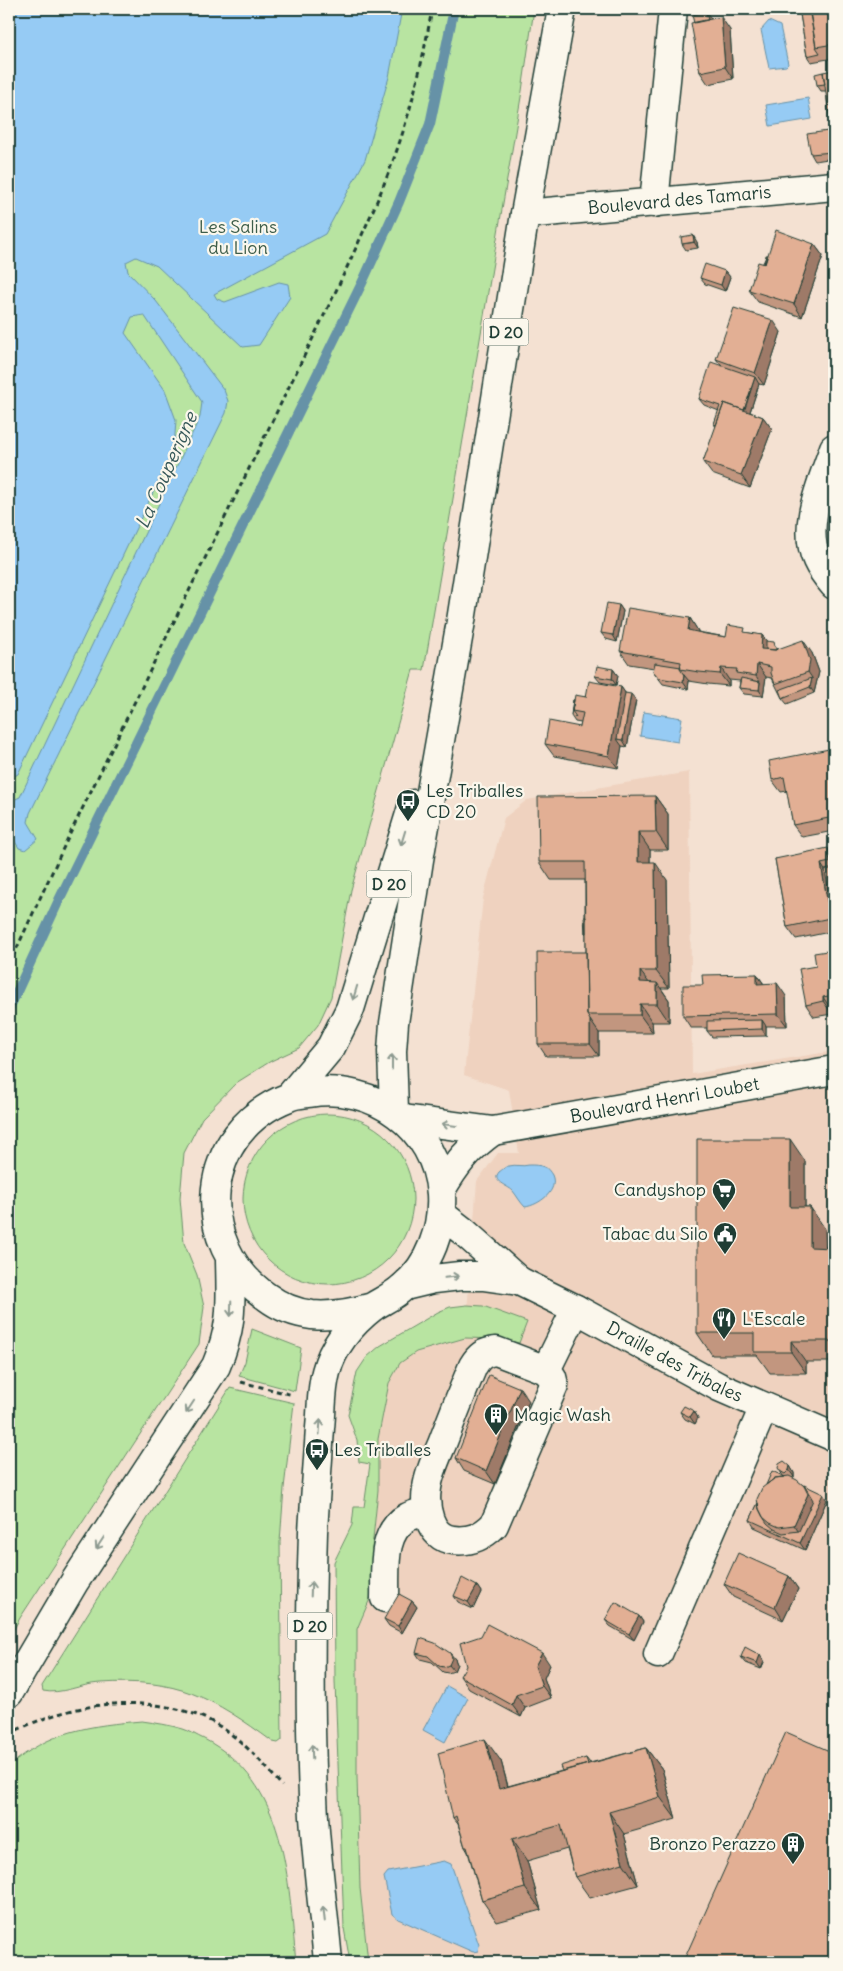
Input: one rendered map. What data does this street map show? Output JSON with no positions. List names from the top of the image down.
{
  "streets": {
    "main road": [
      "Boulevard des Tamaris",
      "D 20",
      "Boulevard Henri Loubet",
      "Draille des Tribales"
    ]
  },
  "crossings": [
    ["Boulevard des Tamaris", "D 20"],
    ["D 20", "Boulevard Henri Loubet"],
    ["Boulevard Henri Loubet", "Draille des Tribales"]
  ],
  "water": ["La Couperigne"],
  "parks": ["Les Salins du Lion"],
  "places": {
    "bus stop": ["Les Triballes CD 20", "Les Triballes"],
    "supermarket": ["Candyshop"],
    "public building": ["Tabac du Silo"],
    "restaurant": ["L'Escale"],
    "building": ["Magic Wash", "Bronzo Perazzo"]
  }
}
